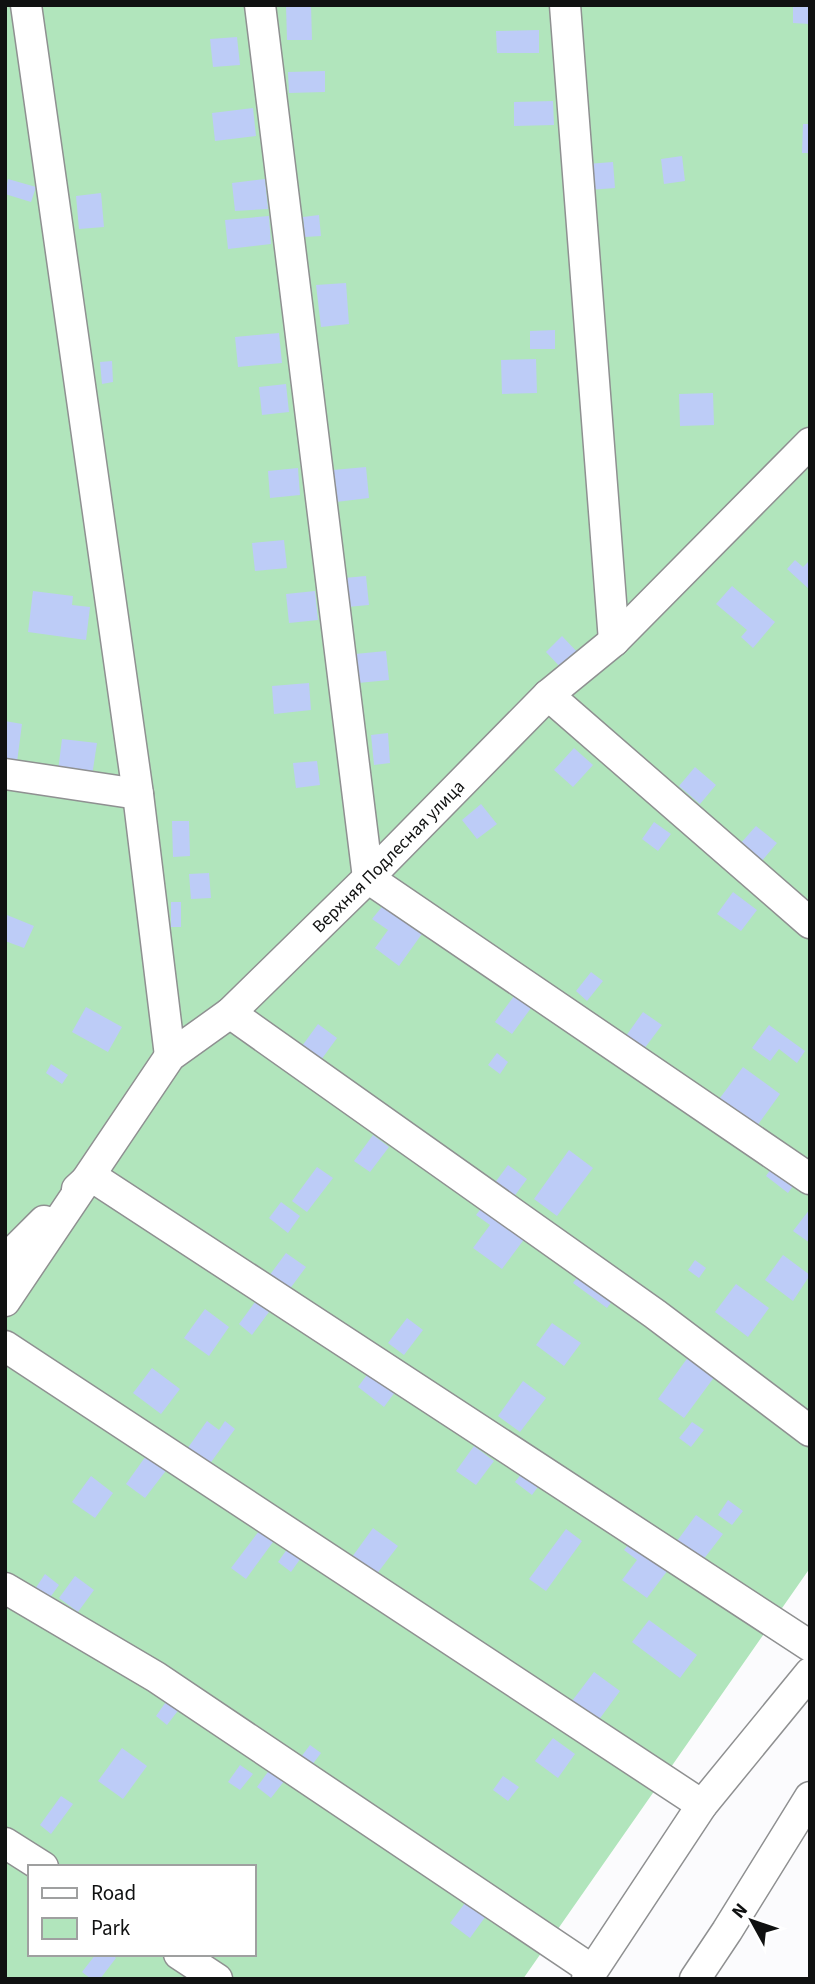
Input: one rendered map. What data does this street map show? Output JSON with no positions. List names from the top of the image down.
{
  "streets": {
    "street": ["Верхняя Подлесная улица"]
  },
  "legend": ["Road", "Park"],
  "north": "top left"
}
